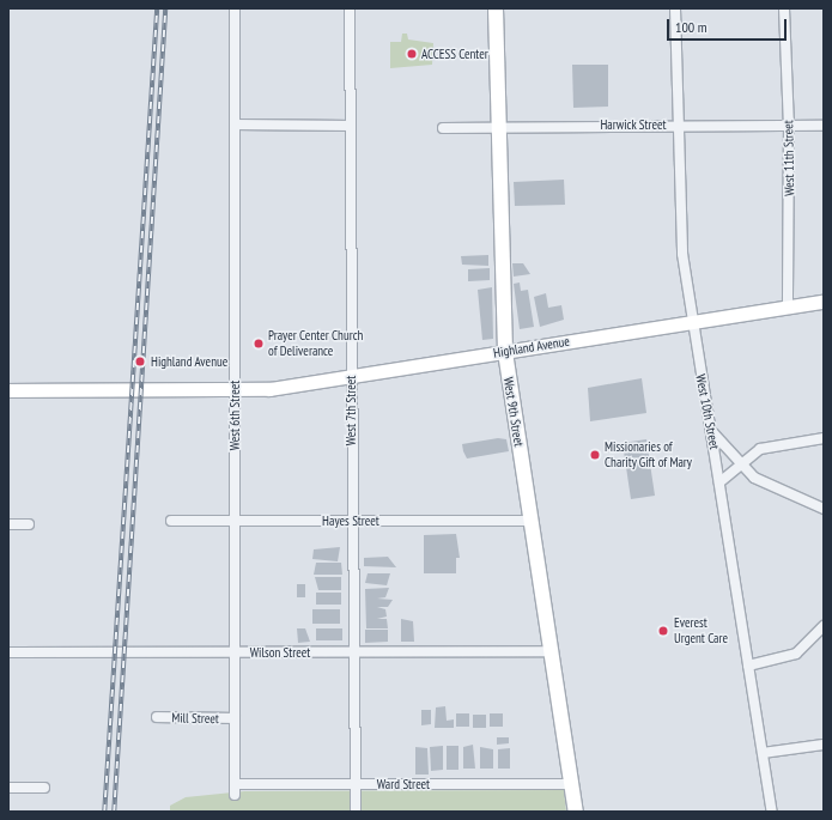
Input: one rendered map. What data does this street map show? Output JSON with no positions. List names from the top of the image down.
{
  "streets": {
    "main road": ["Highland Avenue", "West 9th Street"],
    "street": [
      "Harwick Street",
      "West 11th Street",
      "West 7th Street",
      "West 10th Street",
      "West 6th Street",
      "Hayes Street",
      "Wilson Street",
      "Mill Street",
      "Ward Street"
    ]
  },
  "crossings": [
    ["Harwick Street", "West 11th Street"],
    ["Harwick Street", "West 9th Street"],
    ["Harwick Street", "West 10th Street"],
    ["West 11th Street", "Highland Avenue"],
    ["Highland Avenue", "West 7th Street"],
    ["Highland Avenue", "West 9th Street"],
    ["Highland Avenue", "West 10th Street"],
    ["Highland Avenue", "West 6th Street"],
    ["West 7th Street", "Hayes Street"],
    ["West 7th Street", "Wilson Street"],
    ["West 7th Street", "Ward Street"],
    ["West 9th Street", "Hayes Street"],
    ["West 9th Street", "Wilson Street"],
    ["West 9th Street", "Ward Street"],
    ["West 6th Street", "Hayes Street"],
    ["West 6th Street", "Wilson Street"],
    ["West 6th Street", "Mill Street"],
    ["West 6th Street", "Ward Street"]
  ],
  "places": [
    "ACCESS Center",
    "Prayer Center Church of Deliverance",
    "Highland Avenue",
    "Missionaries of Charity Gift of Mary",
    "Everest Urgent Care"
  ],
  "scale_bar": "100 m"
}
